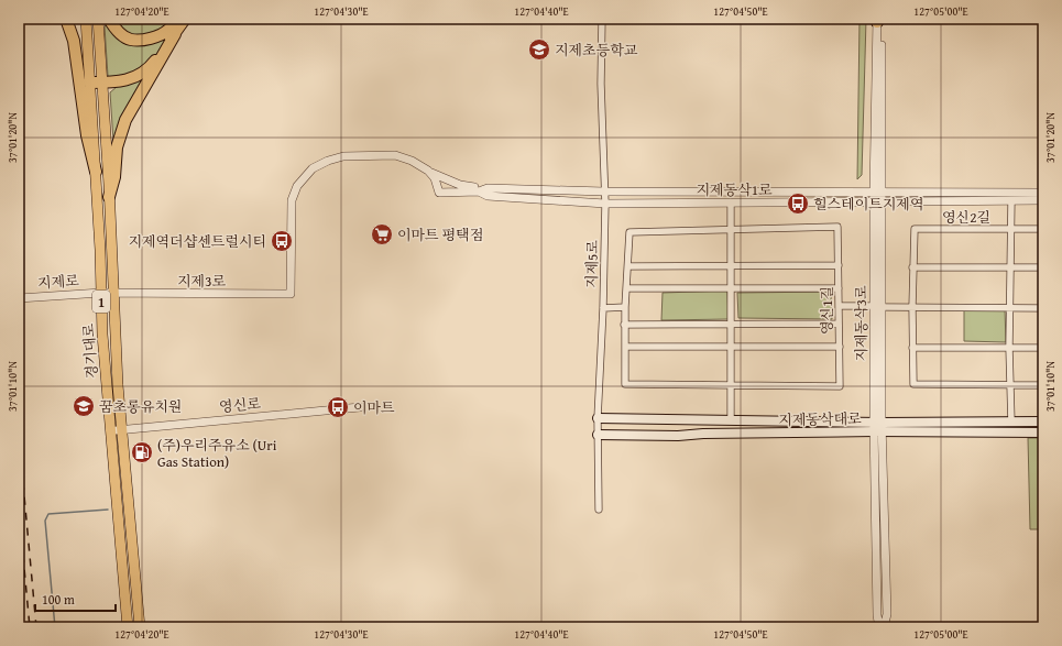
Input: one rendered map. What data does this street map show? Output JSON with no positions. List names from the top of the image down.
{
  "streets": {
    "main road": ["1", "경기대로", "지제동삭대로"],
    "street": [
      "지제동삭1로",
      "영신2길",
      "지제5로",
      "지제3로",
      "지제로",
      "영신1길",
      "지제동삭3로",
      "영신로"
    ]
  },
  "crossings": [
    ["지제동삭1로", "지제5로"],
    ["지제동삭1로", "지제3로"],
    ["지제동삭1로", "지제동삭3로"],
    ["지제5로", "지제동삭대로"],
    ["지제3로", "지제로"],
    ["지제3로", "경기대로"],
    ["지제로", "경기대로"],
    ["지제동삭3로", "지제동삭대로"],
    ["경기대로", "영신로"]
  ],
  "places": {
    "school or university": ["지제초등학교", "꿈초롱유치원"],
    "bus stop": ["힐스테이트지제역", "지제역더샵센트럴시티", "이마트"],
    "supermarket": ["이마트 평택점"],
    "fuel station": ["(주)우리주유소 (Uri Gas Station)"]
  },
  "scale_bar": "100 m",
  "coordinates": [
    "127°04'20\"E",
    "127°04'30\"E",
    "127°04'40\"E",
    "127°04'50\"E",
    "127°05'00\"E",
    "37°01'20\"N",
    "37°01'10\"N"
  ]
}
